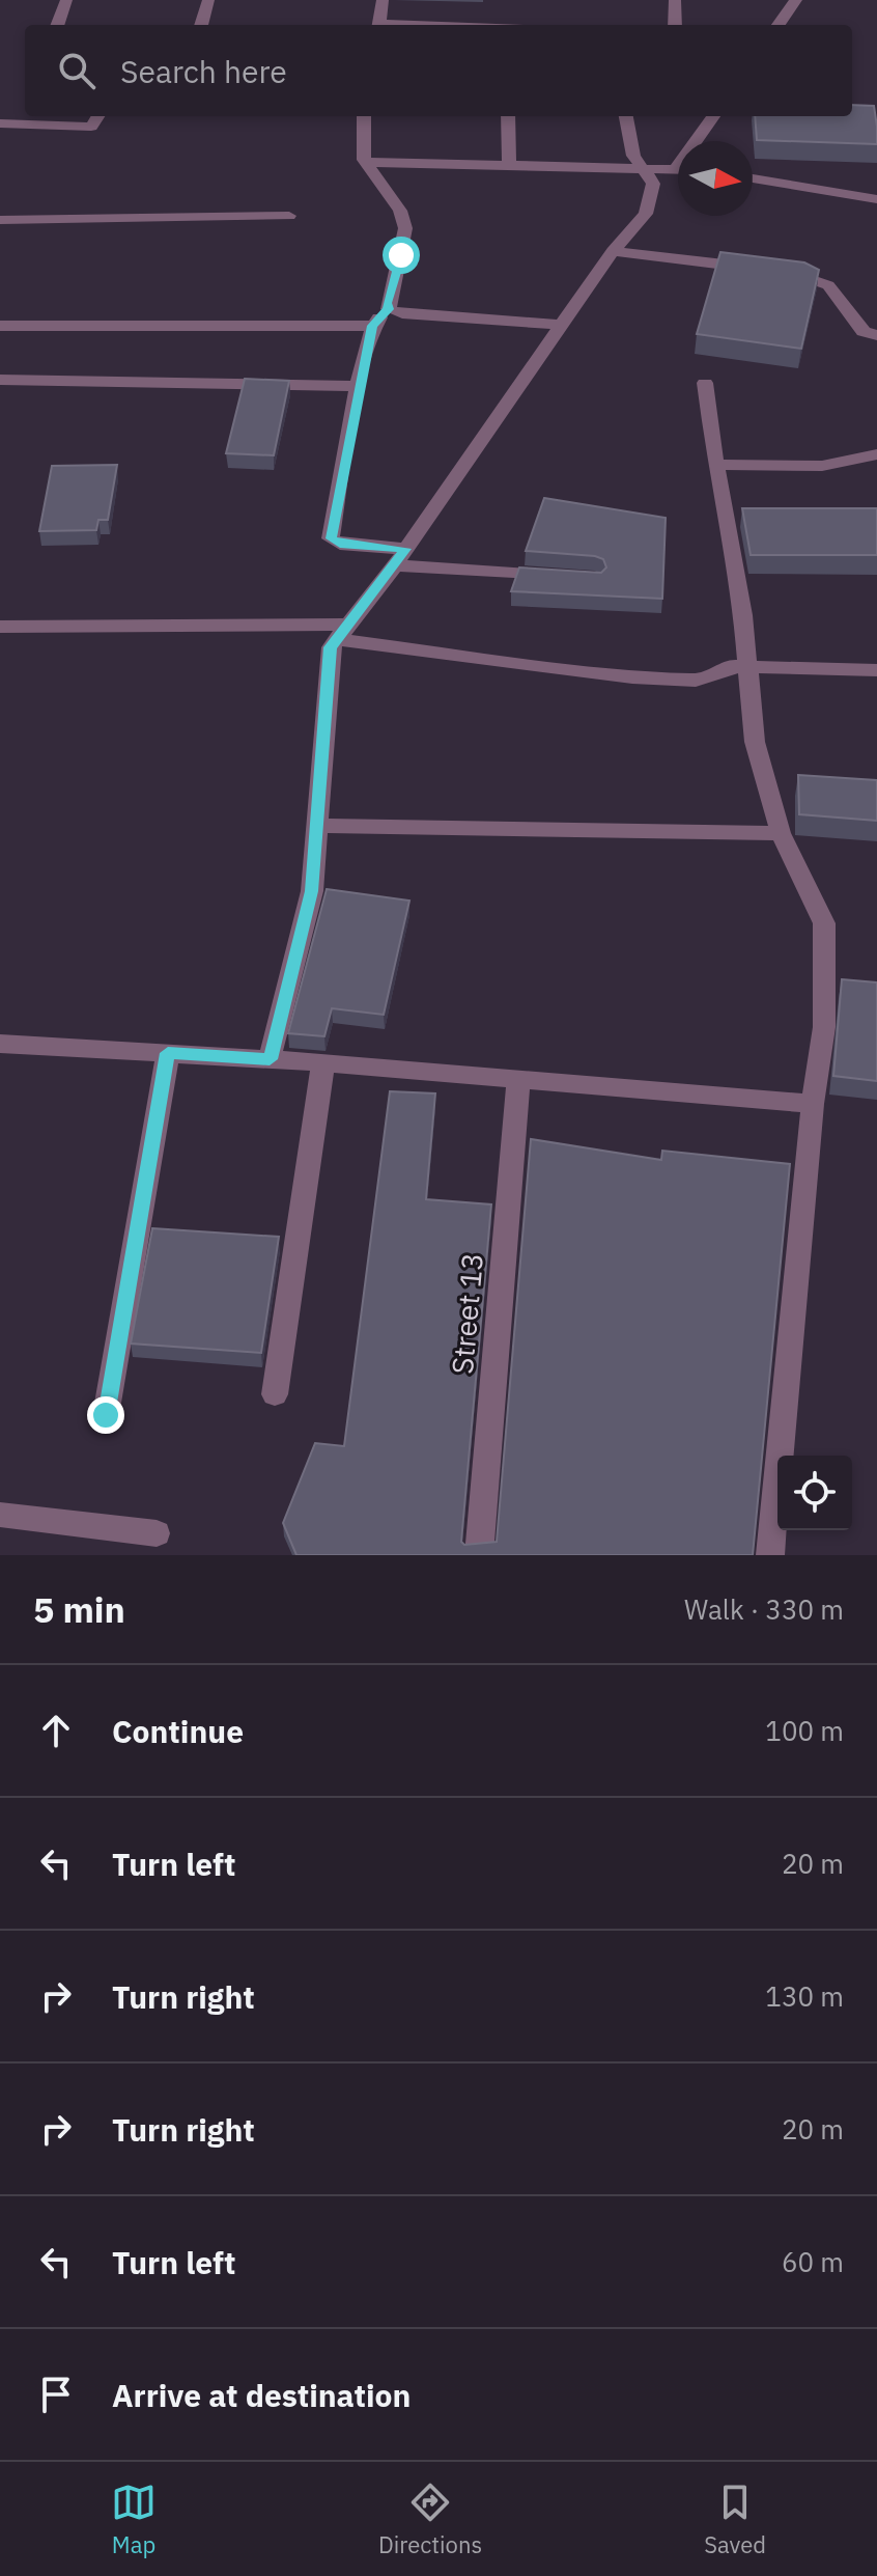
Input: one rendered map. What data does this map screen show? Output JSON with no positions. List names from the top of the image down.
{
  "streets": {
    "street": ["Street 13"]
  },
  "north": "right",
  "page": {
    "search": "Search here",
    "heading": ["5 min", "Walk · 330 m"],
    "list": [
      ["Continue", "100 m"],
      ["Turn left", "20 m"],
      ["Turn right", "130 m"],
      ["Turn right", "20 m"],
      ["Turn left", "60 m"],
      "Arrive at destination"
    ],
    "nav": ["Map", "Directions", "Saved"]
  }
}
